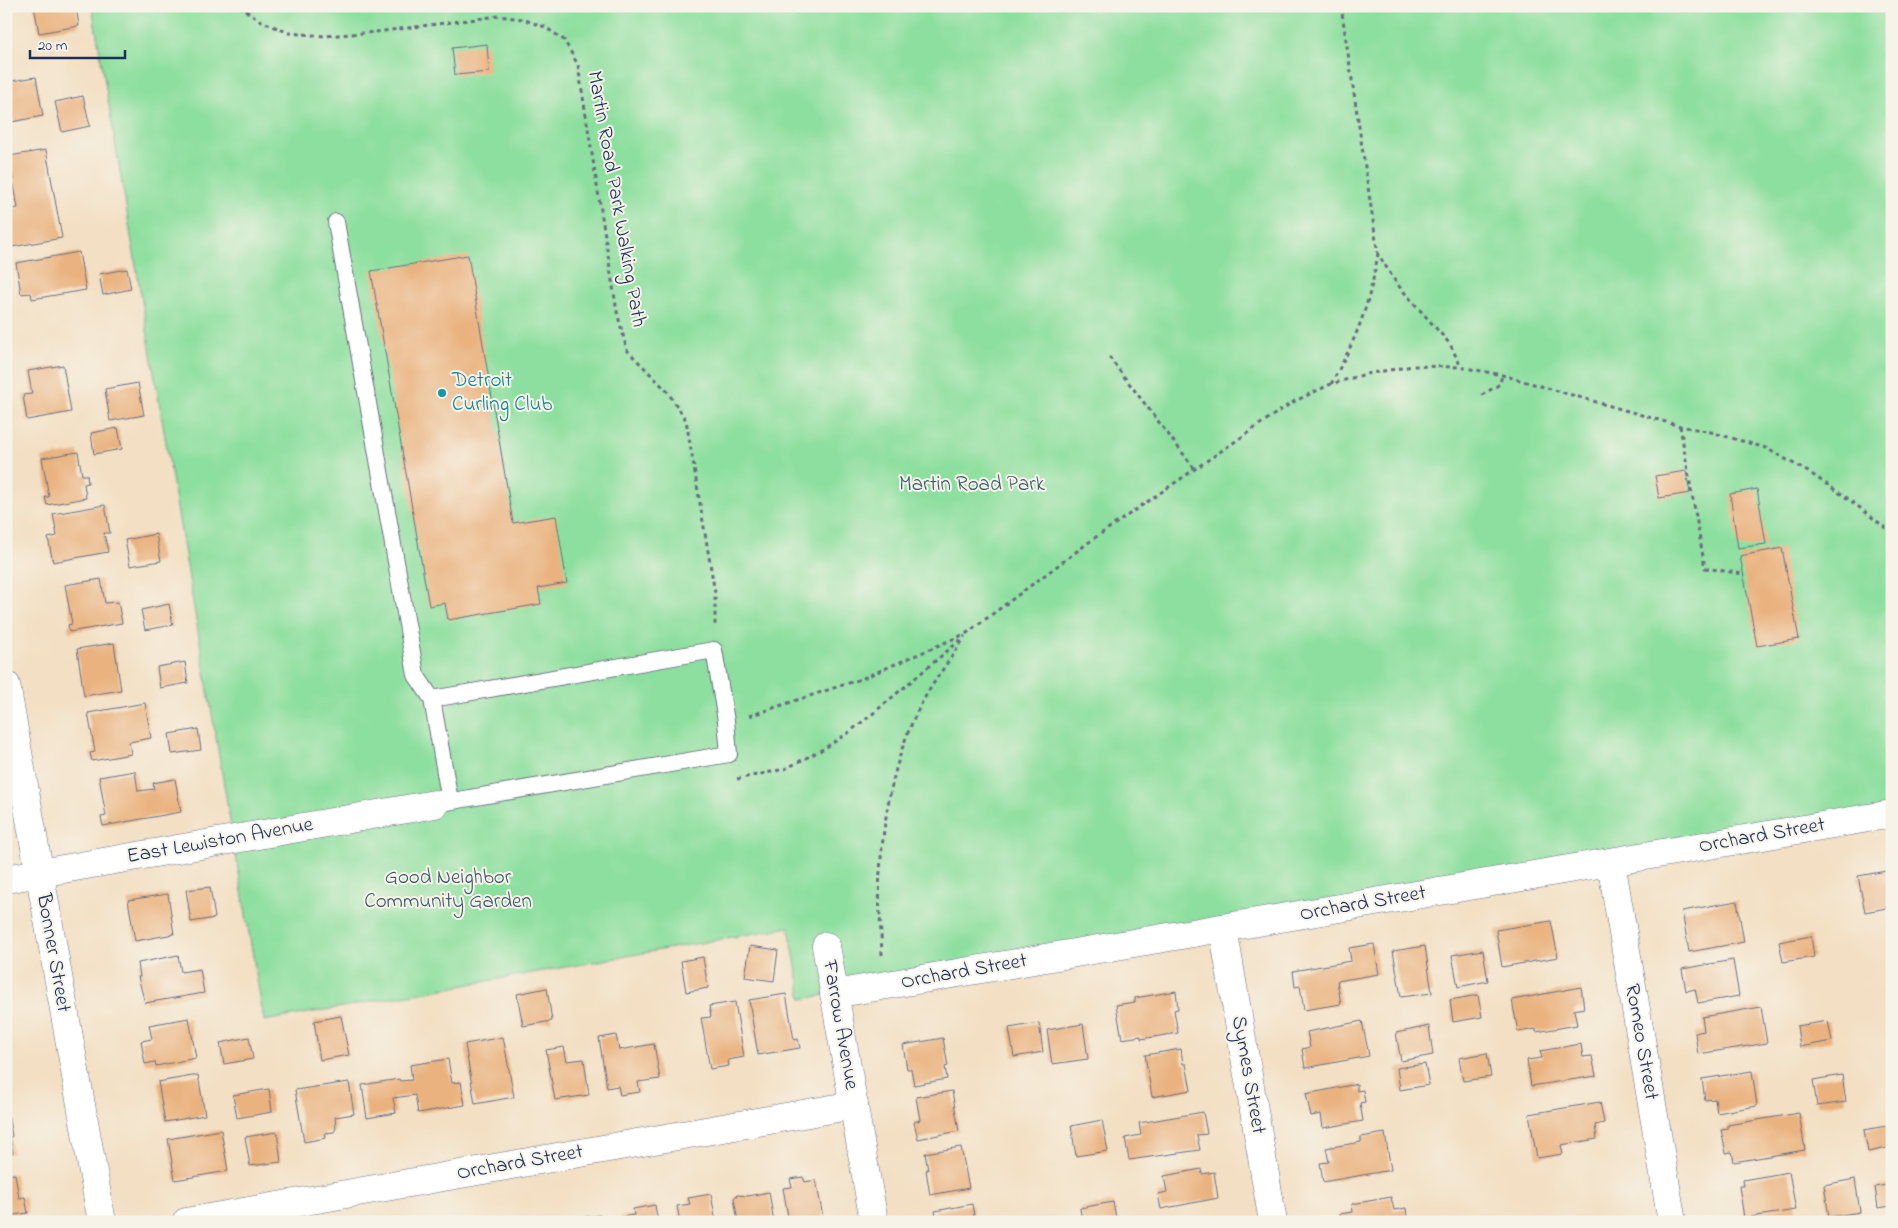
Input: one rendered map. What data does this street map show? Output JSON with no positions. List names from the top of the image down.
{
  "streets": {
    "street": [
      "Orchard Street",
      "East Lewiston Avenue",
      "Bonner Street",
      "Farrow Avenue",
      "Romeo Street",
      "Symes Street"
    ],
    "path": ["Martin Road Park Walking Path"]
  },
  "crossings": [
    ["Orchard Street", "Farrow Avenue"],
    ["Orchard Street", "Romeo Street"],
    ["Orchard Street", "Symes Street"],
    ["East Lewiston Avenue", "Bonner Street"]
  ],
  "parks": ["Martin Road Park", "Good Neighbor Community Garden"],
  "places": ["Detroit Curling Club"],
  "scale_bar": "20 m"
}
